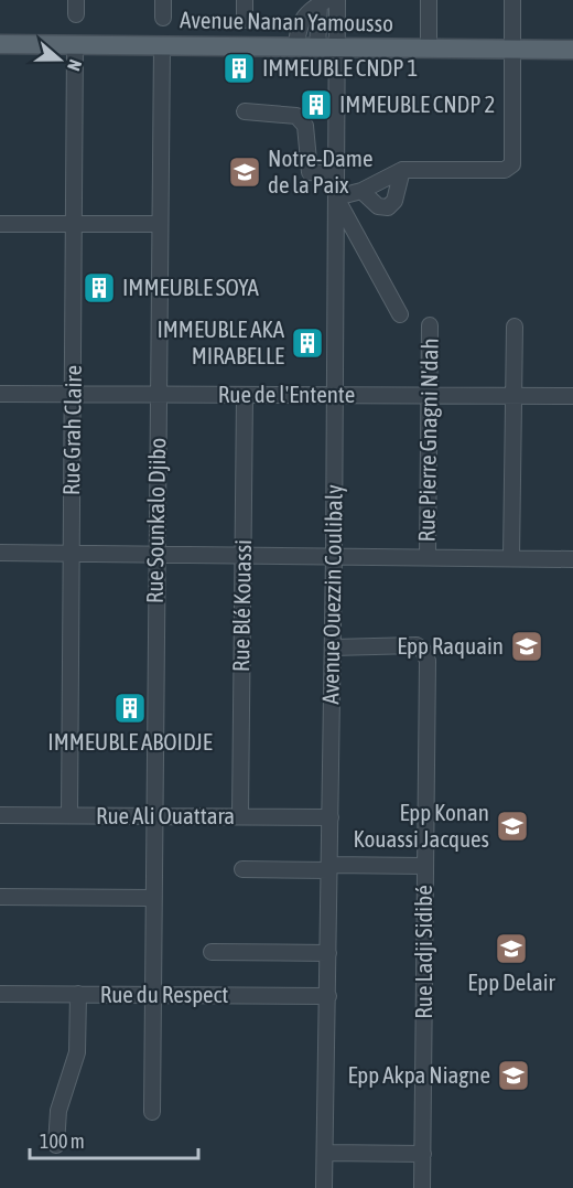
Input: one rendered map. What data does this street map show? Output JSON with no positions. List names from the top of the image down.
{
  "streets": {
    "main road": ["Avenue Nanan Yamousso"],
    "street": [
      "Rue de l'Entente",
      "Rue Grah Claire",
      "Rue Pierre Gnagni N'dah",
      "Rue Sounkalo Djibo",
      "Avenue Ouezzin Coulibaly",
      "Rue Blé Kouassi",
      "Rue Ali Ouattara",
      "Rue Ladji Sidibé",
      "Rue du Respect"
    ]
  },
  "crossings": [
    ["Avenue Nanan Yamousso", "Rue Grah Claire"],
    ["Avenue Nanan Yamousso", "Rue Sounkalo Djibo"],
    ["Avenue Nanan Yamousso", "Avenue Ouezzin Coulibaly"],
    ["Rue de l'Entente", "Rue Grah Claire"],
    ["Rue de l'Entente", "Rue Pierre Gnagni N'dah"],
    ["Rue de l'Entente", "Rue Sounkalo Djibo"],
    ["Rue de l'Entente", "Avenue Ouezzin Coulibaly"],
    ["Rue de l'Entente", "Rue Blé Kouassi"],
    ["Rue Grah Claire", "Rue Ali Ouattara"],
    ["Rue Sounkalo Djibo", "Rue Ali Ouattara"],
    ["Rue Sounkalo Djibo", "Rue du Respect"],
    ["Avenue Ouezzin Coulibaly", "Rue Ali Ouattara"],
    ["Avenue Ouezzin Coulibaly", "Rue Ladji Sidibé"],
    ["Avenue Ouezzin Coulibaly", "Rue du Respect"],
    ["Rue Blé Kouassi", "Rue Ali Ouattara"]
  ],
  "places": {
    "building": [
      "IMMEUBLE CNDP 1",
      "IMMEUBLE CNDP 2",
      "IMMEUBLE SOYA",
      "IMMEUBLE AKA MIRABELLE",
      "IMMEUBLE ABOIDJE"
    ],
    "school or university": [
      "Notre-Dame de la Paix",
      "Epp Raquain",
      "Epp Konan Kouassi Jacques",
      "Epp Delair",
      "Epp Akpa Niagne"
    ]
  },
  "scale_bar": "100 m",
  "north": "right"
}
